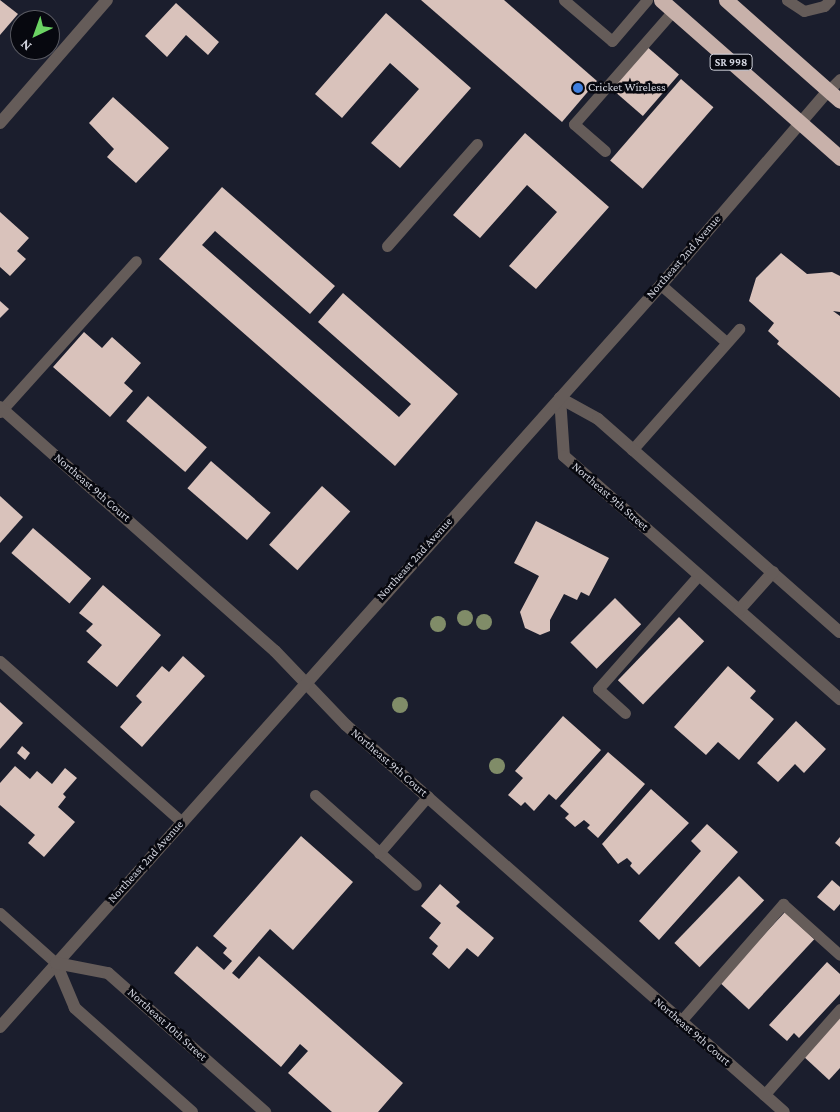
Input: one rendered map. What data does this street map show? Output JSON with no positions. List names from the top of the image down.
{
  "streets": {
    "highway": ["SR 998"],
    "street": [
      "Northeast 2nd Avenue",
      "Northeast 9th Court",
      "Northeast 9th Street",
      "Northeast 10th Street"
    ]
  },
  "crossings": [
    ["SR 998", "Northeast 2nd Avenue"],
    ["Northeast 2nd Avenue", "Northeast 9th Court"],
    ["Northeast 2nd Avenue", "Northeast 9th Street"],
    ["Northeast 2nd Avenue", "Northeast 10th Street"]
  ],
  "places": ["Cricket Wireless"],
  "north": "bottom left"
}
